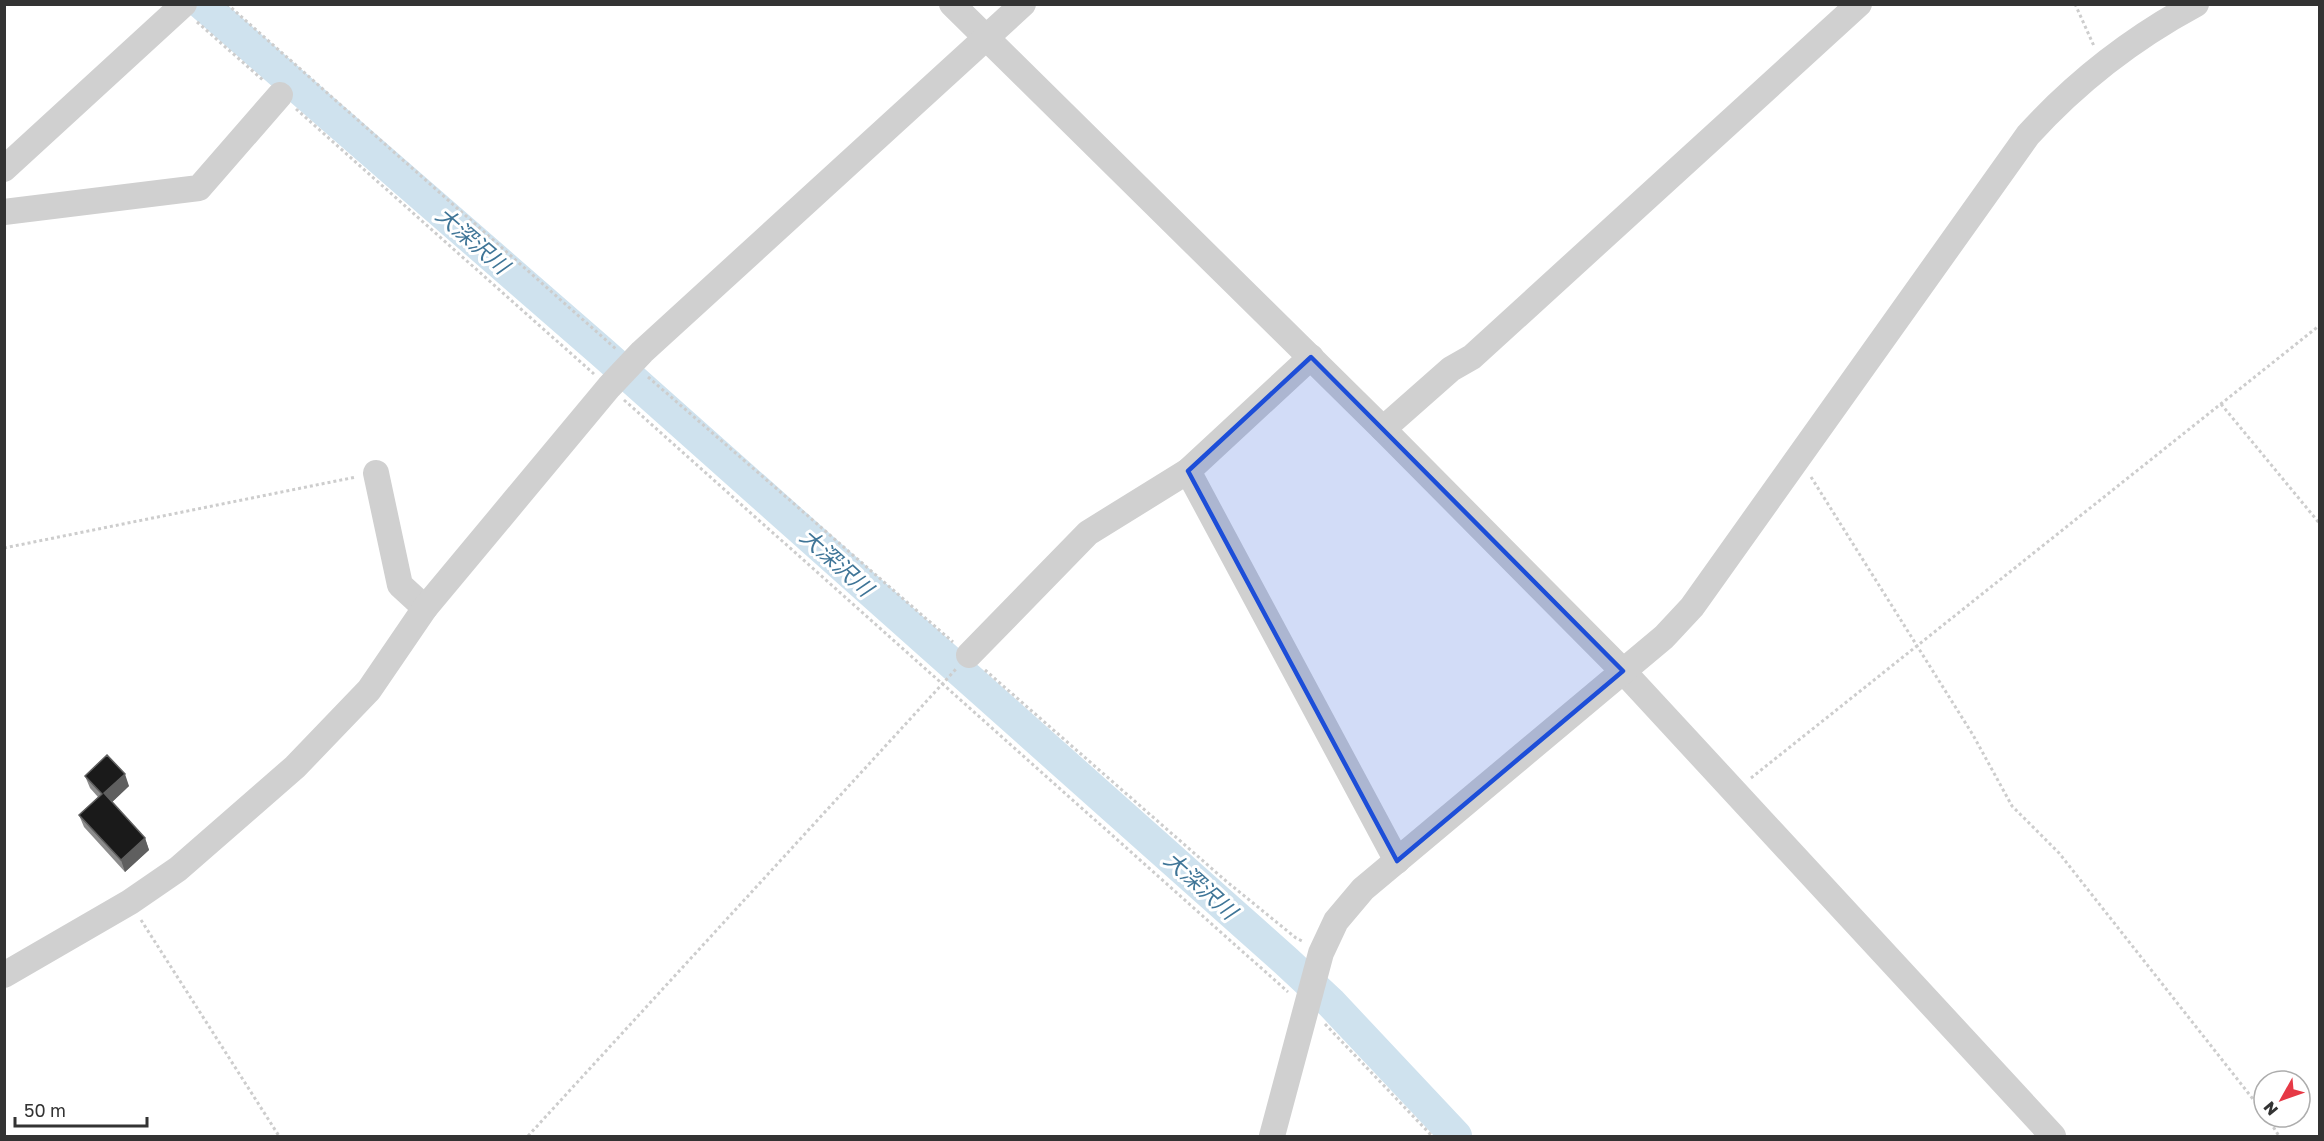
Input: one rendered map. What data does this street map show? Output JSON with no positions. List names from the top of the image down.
{
  "water": ["大深沢川"],
  "scale_bar": "50 m",
  "north": "bottom left"
}
